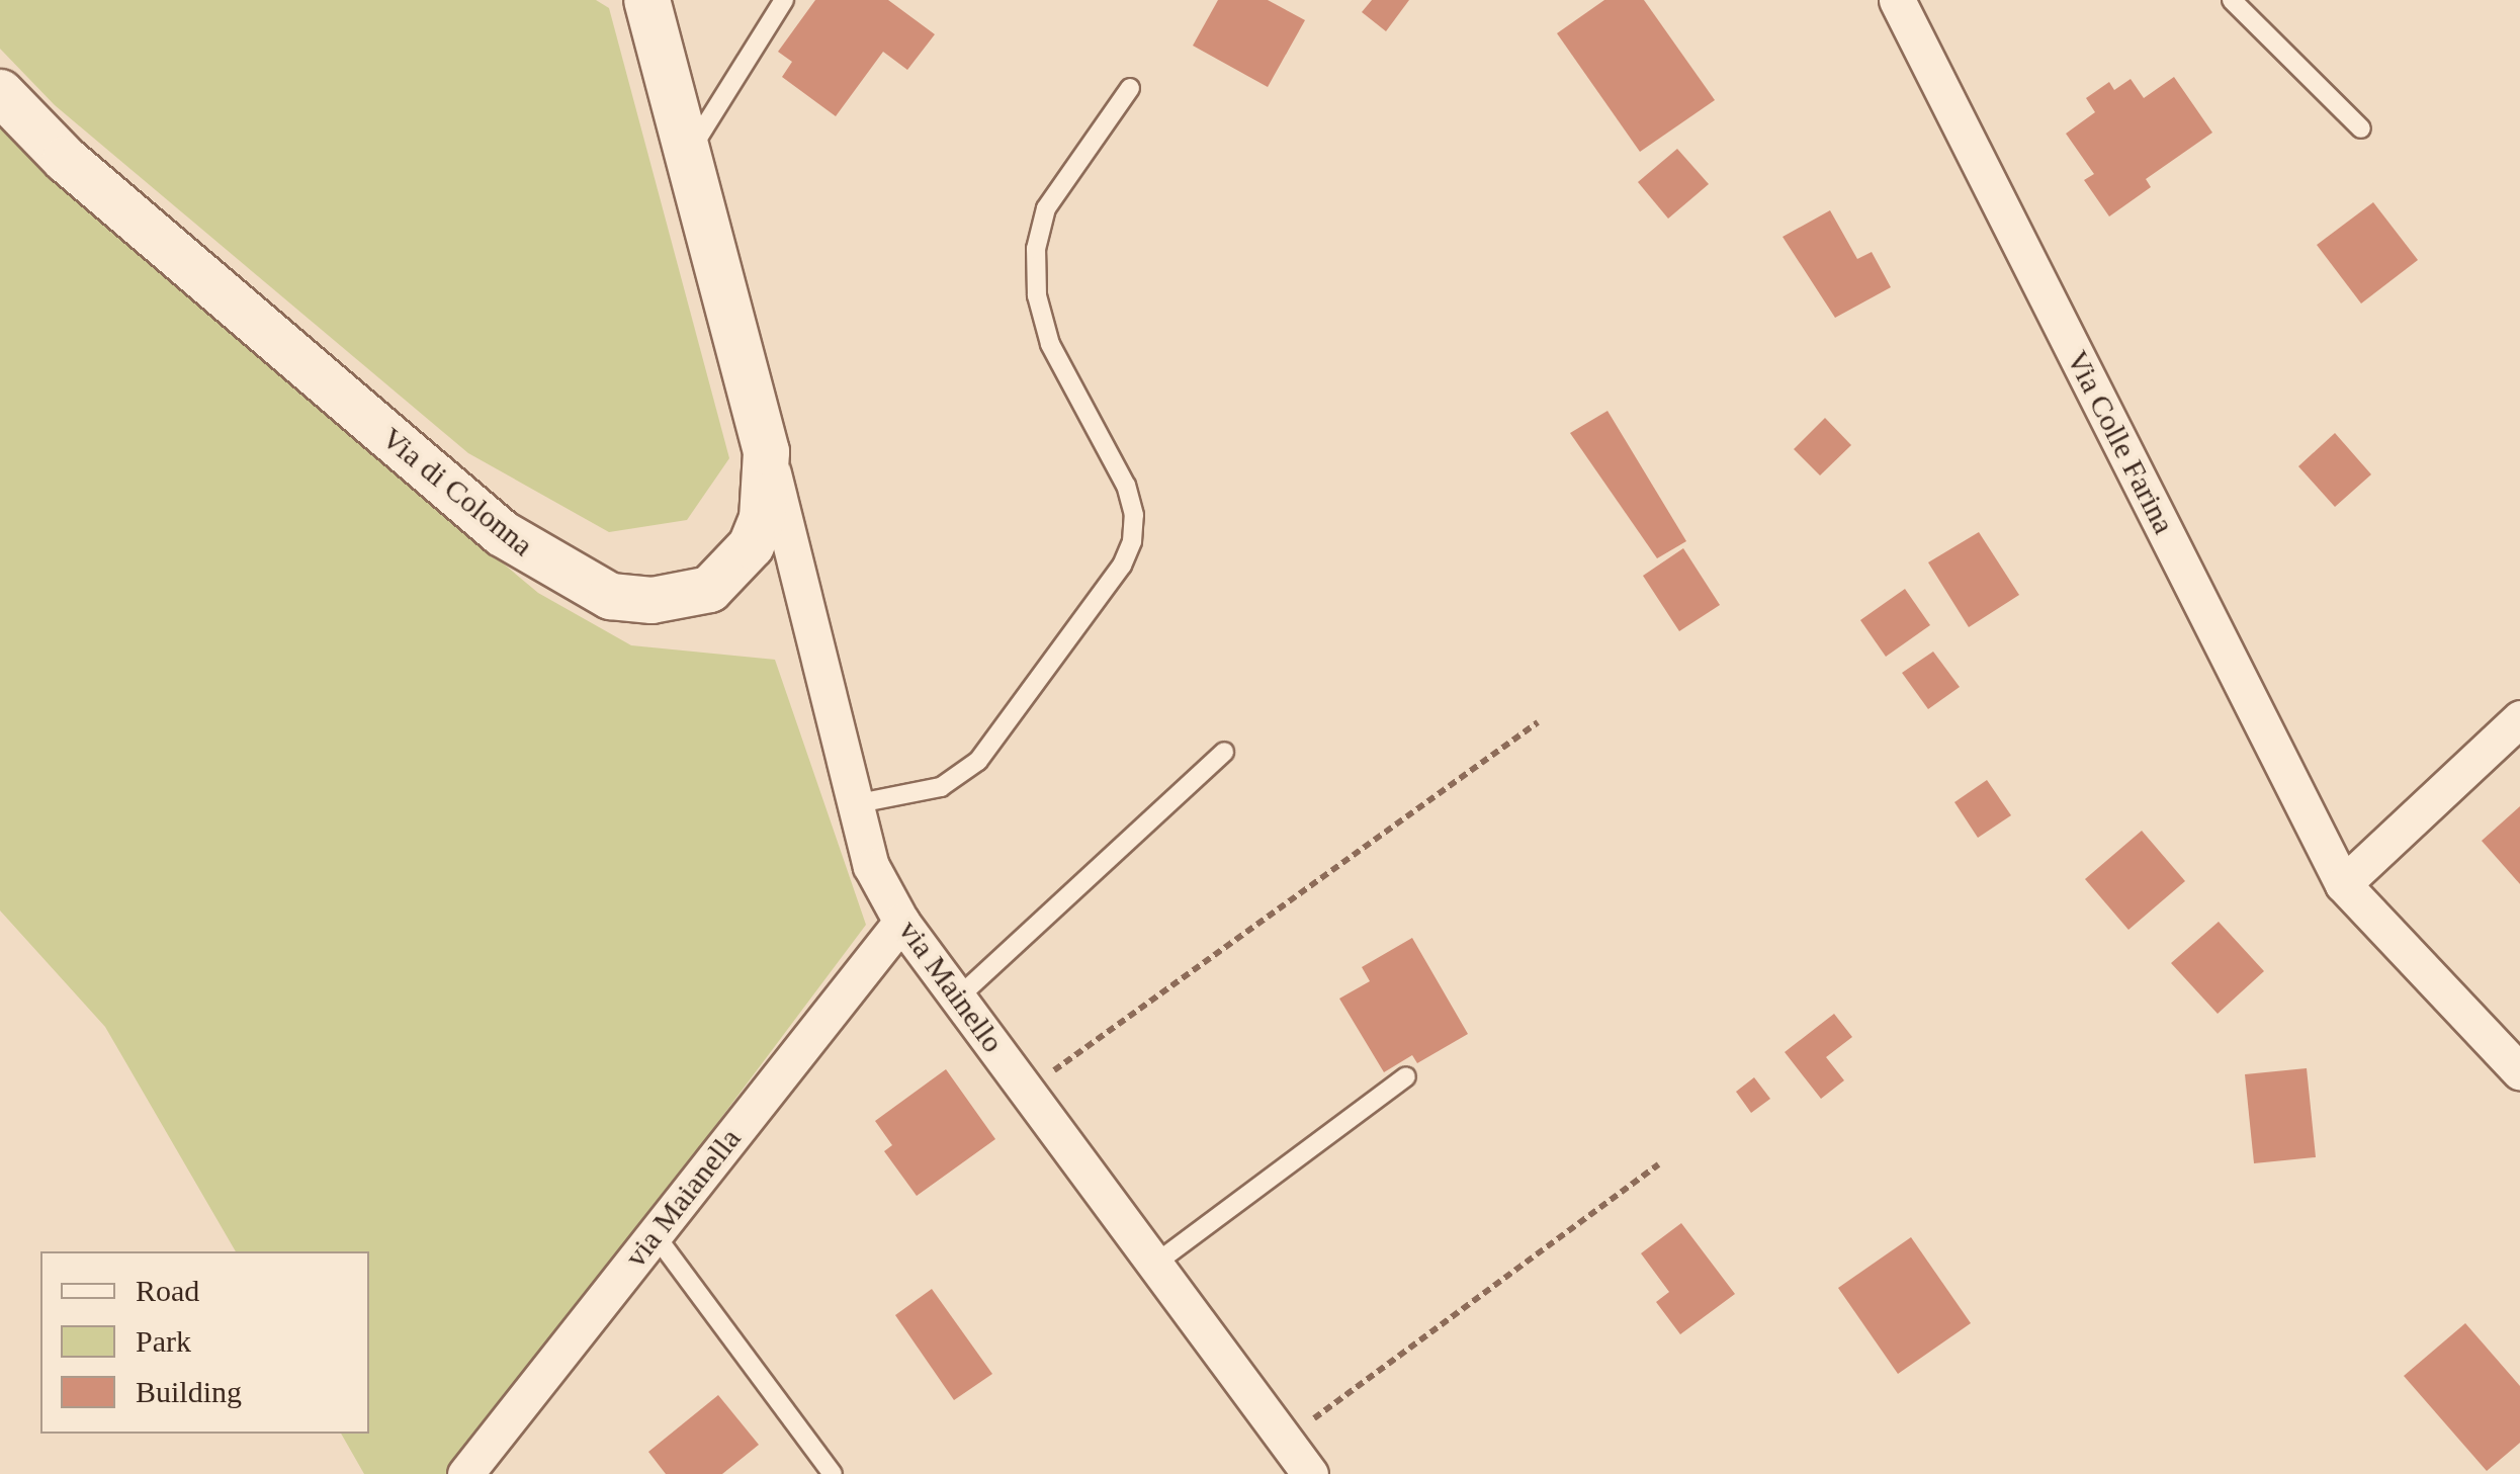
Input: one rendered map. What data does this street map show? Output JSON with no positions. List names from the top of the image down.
{
  "streets": {
    "street": [
      "Via Colle Farina",
      "Via di Colonna",
      "via Mainello",
      "via Maianella"
    ]
  },
  "crossings": [
    ["Via di Colonna", "via Mainello"],
    ["via Mainello", "via Maianella"]
  ],
  "legend": ["Road", "Park", "Building"]
}
